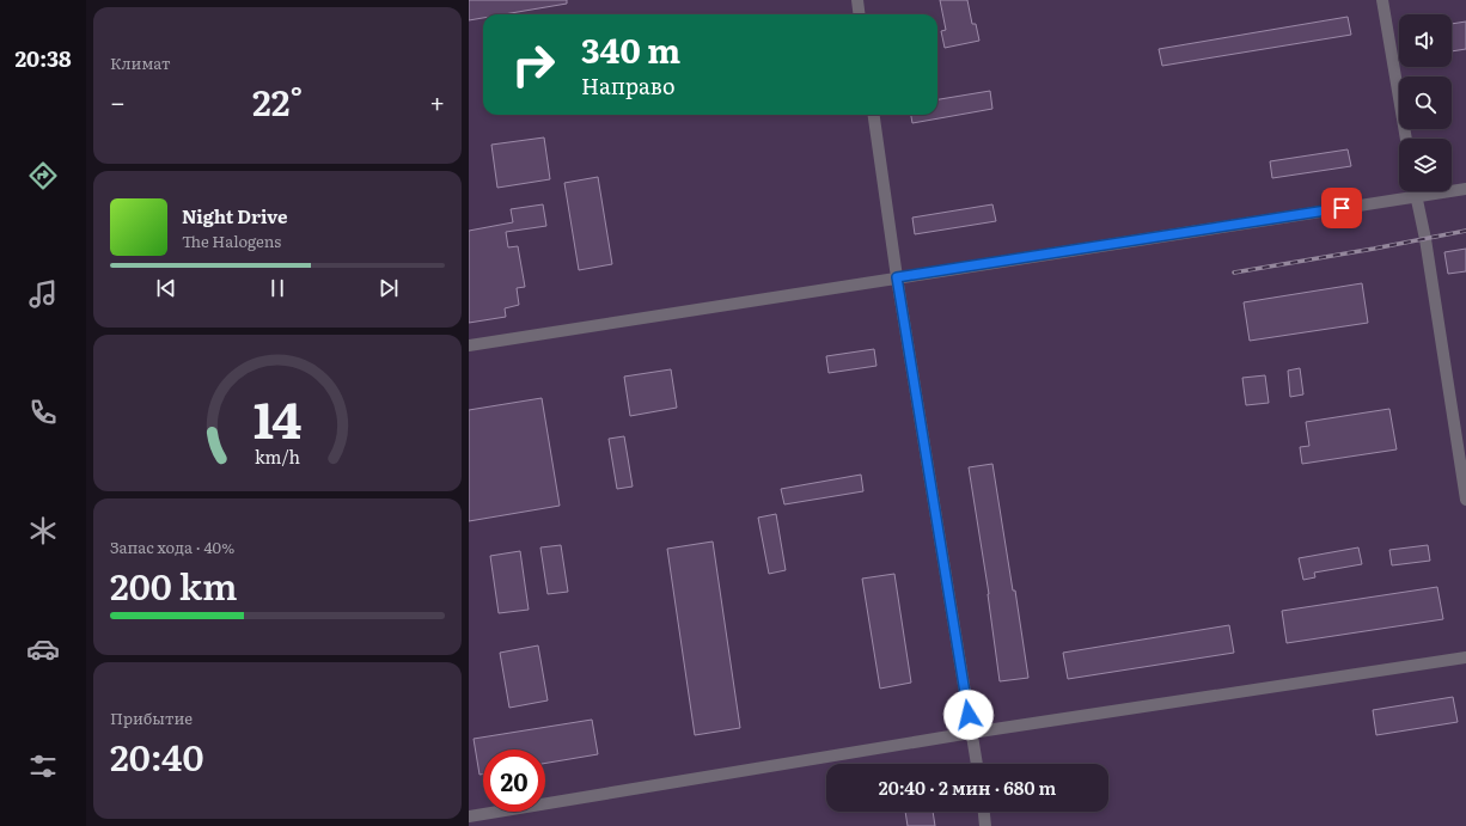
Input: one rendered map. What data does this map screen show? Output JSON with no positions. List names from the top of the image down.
{
  "page": {
    "tabs": "20:38",
    "tile": [
      "Климат",
      ["Запас хода · 40%", "200 km"],
      ["Прибытие", "20:40"]
    ],
    "turn": ["340 m", "Направо"],
    "heat": ["−", "22°", "+"],
    "song": ["Night Drive", "The Halogens"],
    "limit": "20",
    "trip": "20:40 · 2 мин · 680 m",
    "gauge": ["14", "km/h"]
  }
}
